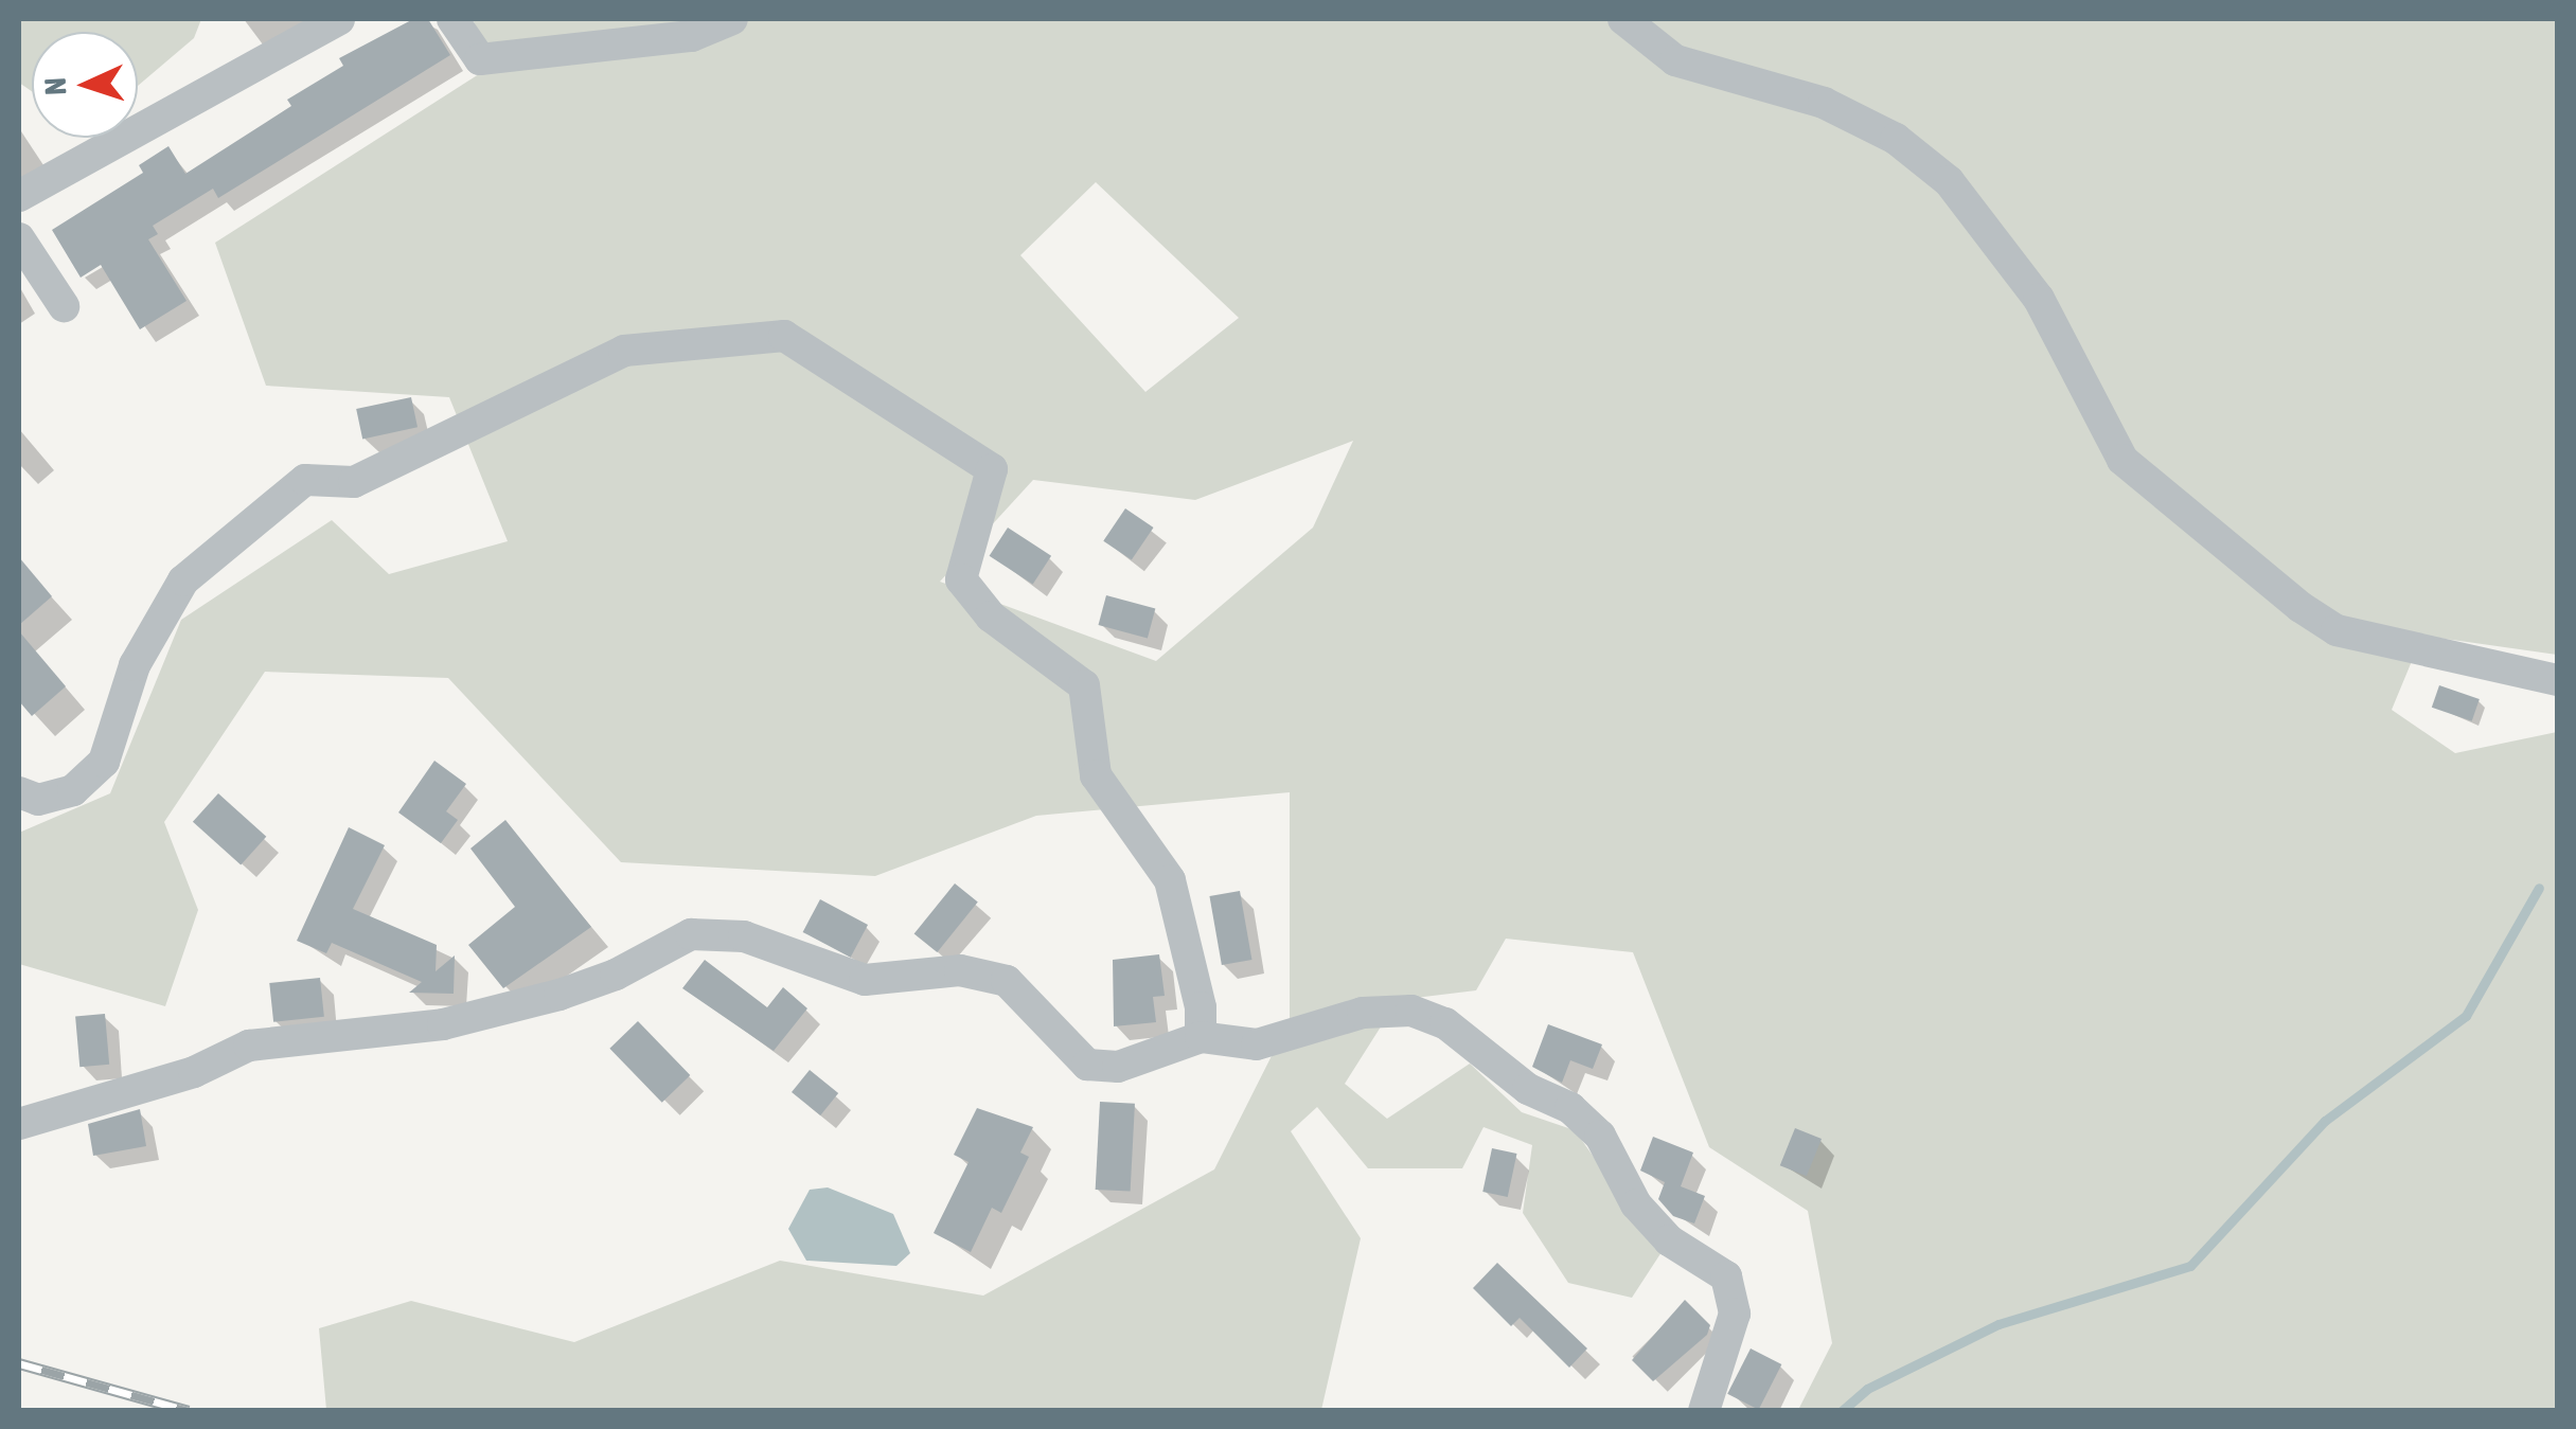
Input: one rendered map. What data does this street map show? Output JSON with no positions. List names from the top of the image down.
{
  "north": "left"
}
